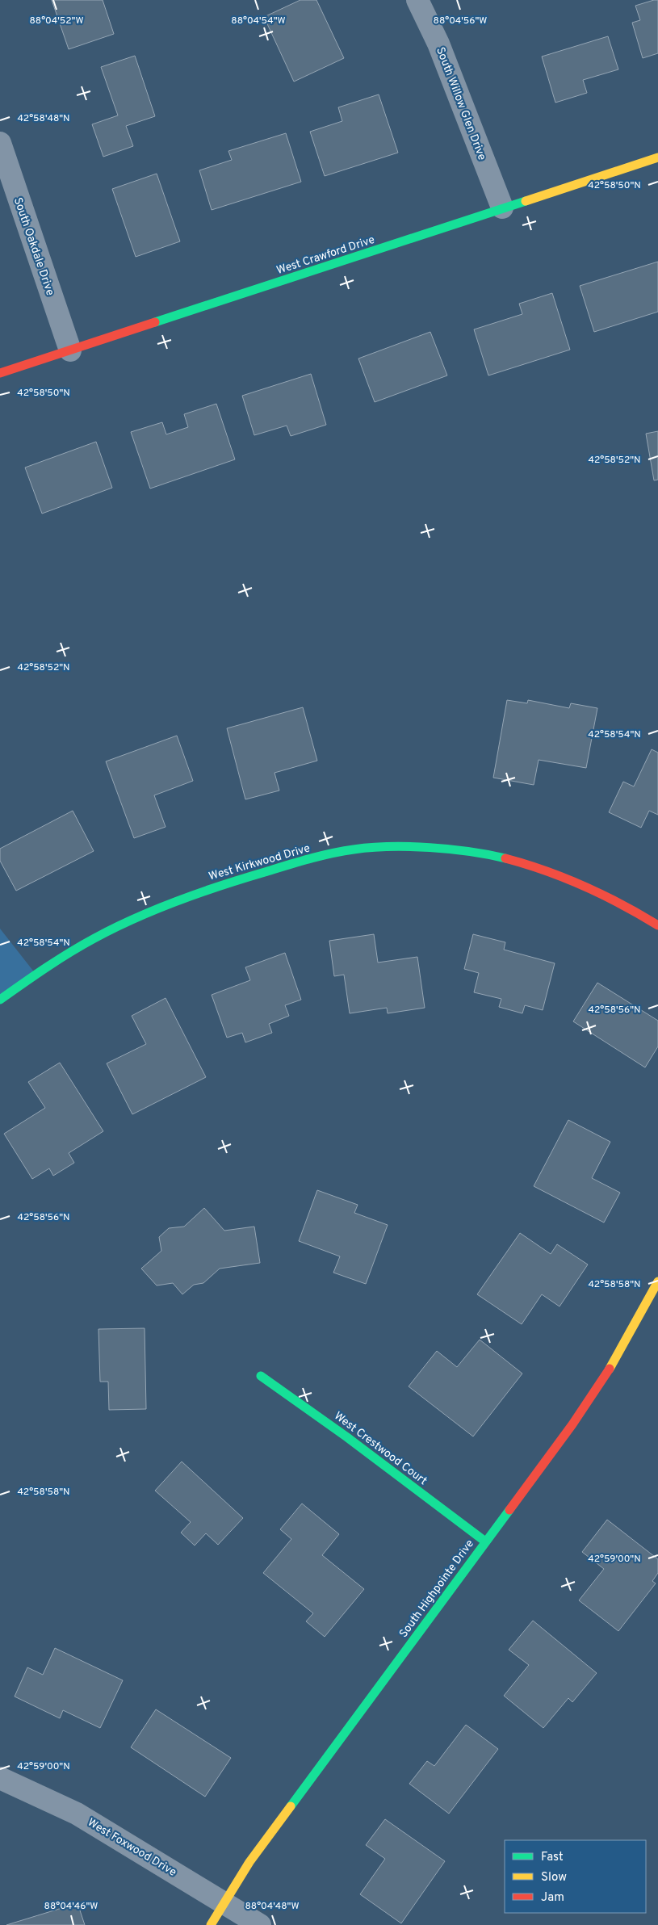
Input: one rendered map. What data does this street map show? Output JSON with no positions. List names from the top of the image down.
{
  "streets": {
    "street": [
      "South Willow Glen Drive",
      "South Oakdale Drive",
      "West Crawford Drive",
      "West Kirkwood Drive",
      "West Crestwood Court",
      "South Highpointe Drive",
      "West Foxwood Drive"
    ]
  },
  "crossings": [
    ["South Willow Glen Drive", "West Crawford Drive"],
    ["South Oakdale Drive", "West Crawford Drive"],
    ["West Crestwood Court", "South Highpointe Drive"],
    ["South Highpointe Drive", "West Foxwood Drive"]
  ],
  "legend": ["Fast", "Slow", "Jam"],
  "coordinates": [
    "88°04'52\"W",
    "88°04'54\"W",
    "88°04'56\"W",
    "42°58'48\"N",
    "42°58'50\"N",
    "42°58'52\"N",
    "42°58'54\"N",
    "42°58'56\"N",
    "42°58'58\"N",
    "42°59'00\"N",
    "88°04'46\"W",
    "88°04'48\"W"
  ]
}
